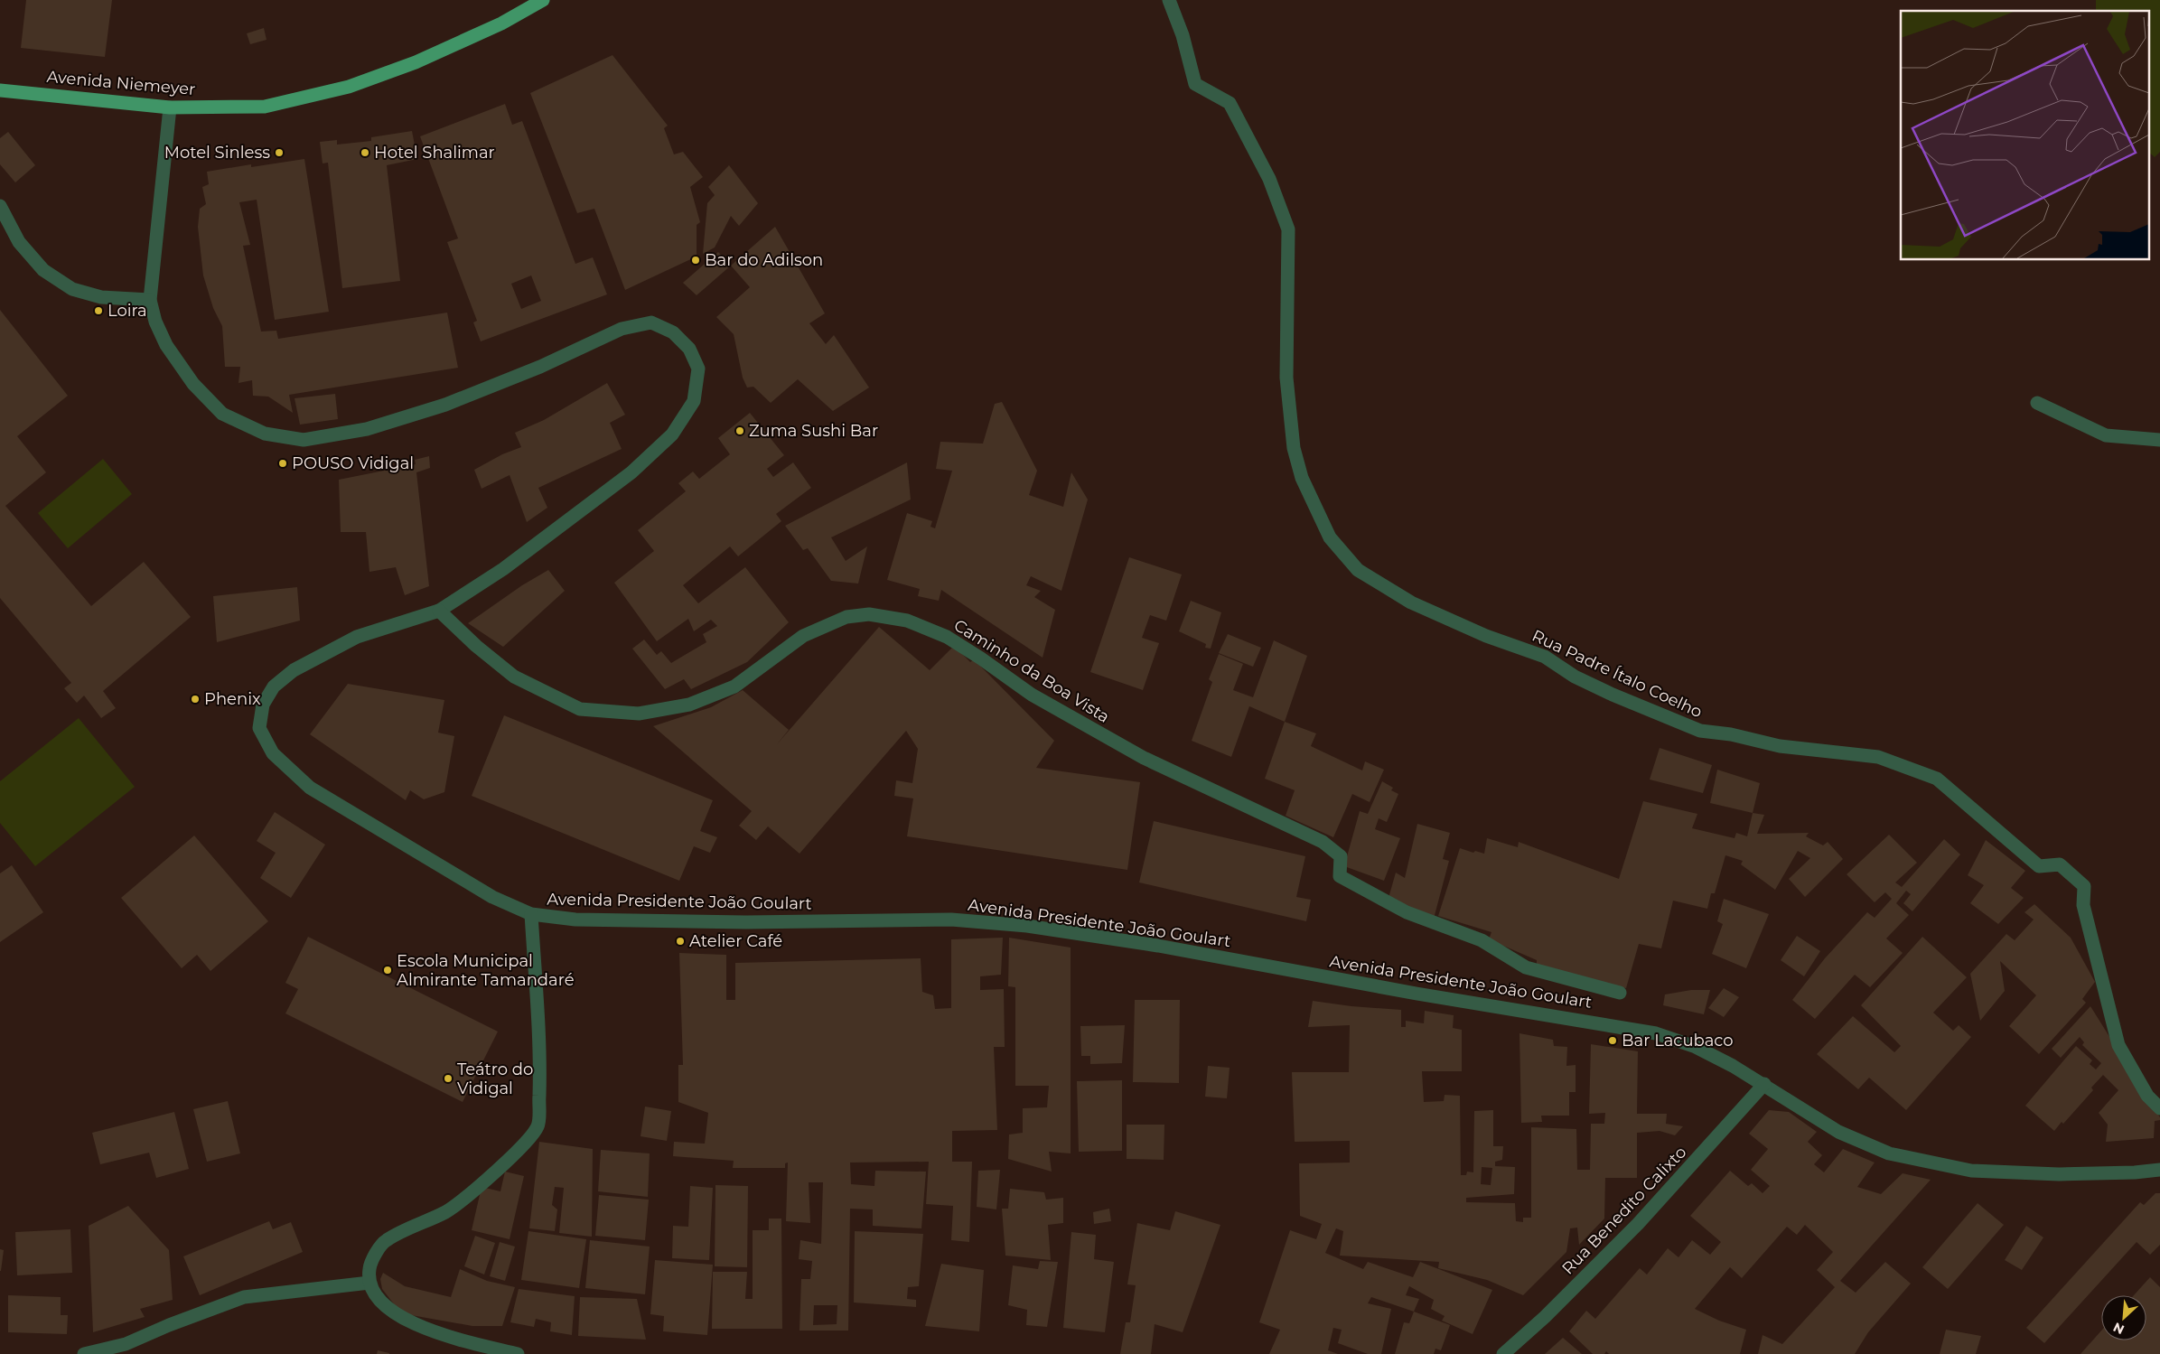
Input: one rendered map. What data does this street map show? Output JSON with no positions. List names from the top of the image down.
{
  "streets": {
    "main road": ["Avenida Niemeyer"],
    "street": [
      "Caminho da Boa Vista",
      "Rua Padre Ítalo Coelho",
      "Avenida Presidente João Goulart",
      "Rua Benedito Calixto"
    ]
  },
  "crossings": [
    ["Avenida Niemeyer", "Avenida Presidente João Goulart"],
    ["Caminho da Boa Vista", "Avenida Presidente João Goulart"],
    ["Avenida Presidente João Goulart", "Rua Benedito Calixto"]
  ],
  "places": [
    "Motel Sinless",
    "Hotel Shalimar",
    "Bar do Adilson",
    "Loira",
    "Zuma Sushi Bar",
    "POUSO Vidigal",
    "Phenix",
    "Atelier Café",
    "Escola Municipal Almirante Tamandaré",
    "Bar Lacubaco",
    "Teátro do Vidigal"
  ],
  "north": "bottom left"
}
